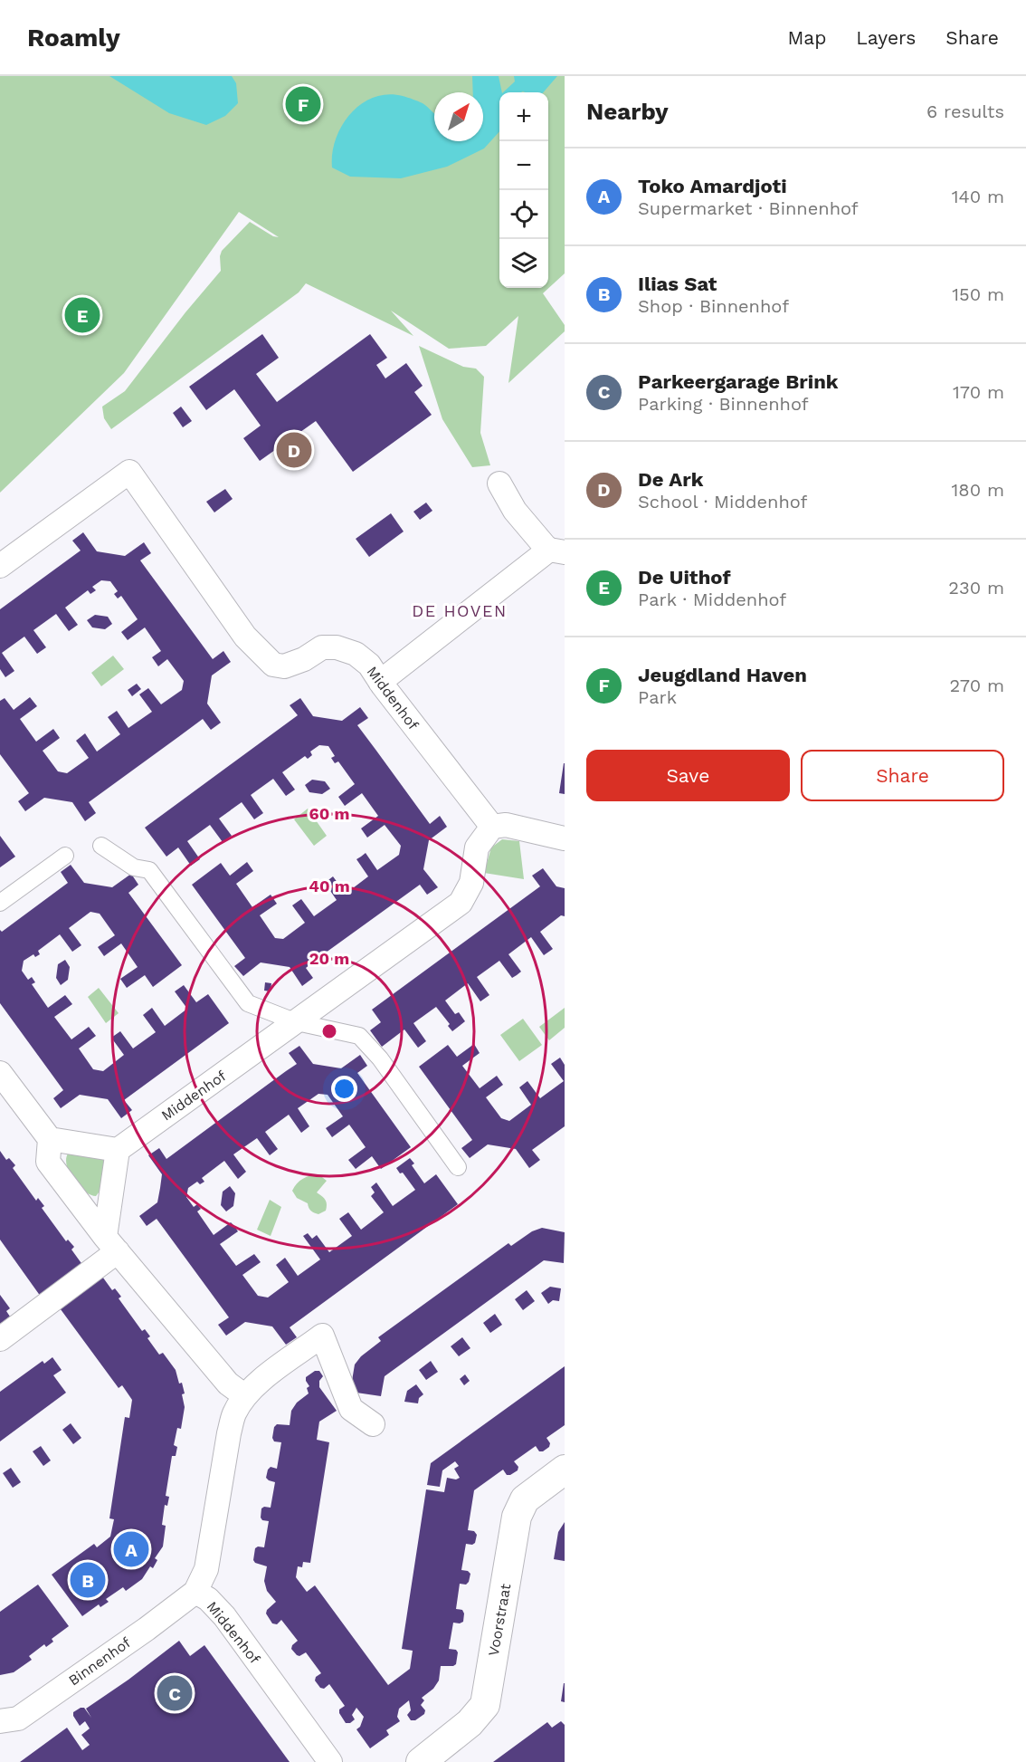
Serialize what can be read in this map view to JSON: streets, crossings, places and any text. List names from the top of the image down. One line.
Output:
{"streets":{"street":["Middenhof","Voorstraat","Binnenhof"]},"crossings":[["Middenhof","Binnenhof"]],"districts":["DE HOVEN"],"north":"top right","page":{"header":"Roamly","nav":["Map","Layers","Share"],"heading":["Nearby","6 results"],"pins":["F","E","D","A","B","C"],"map_buttons":["+","−"],"list":[{"mark":"A","name":"Toko Amardjoti","note":"Supermarket · Binnenhof","value":"140 m"},{"mark":"B","name":"Ilias Sat","note":"Shop · Binnenhof","value":"150 m"},{"mark":"C","name":"Parkeergarage Brink","note":"Parking · Binnenhof","value":"170 m"},{"mark":"D","name":"De Ark","note":"School · Middenhof","value":"180 m"},{"mark":"E","name":"De Uithof","note":"Park · Middenhof","value":"230 m"},{"mark":"F","name":"Jeugdland Haven","note":"Park","value":"270 m"}],"buttons":["Save","Share"]},"rings":["60 m","40 m","20 m"]}
